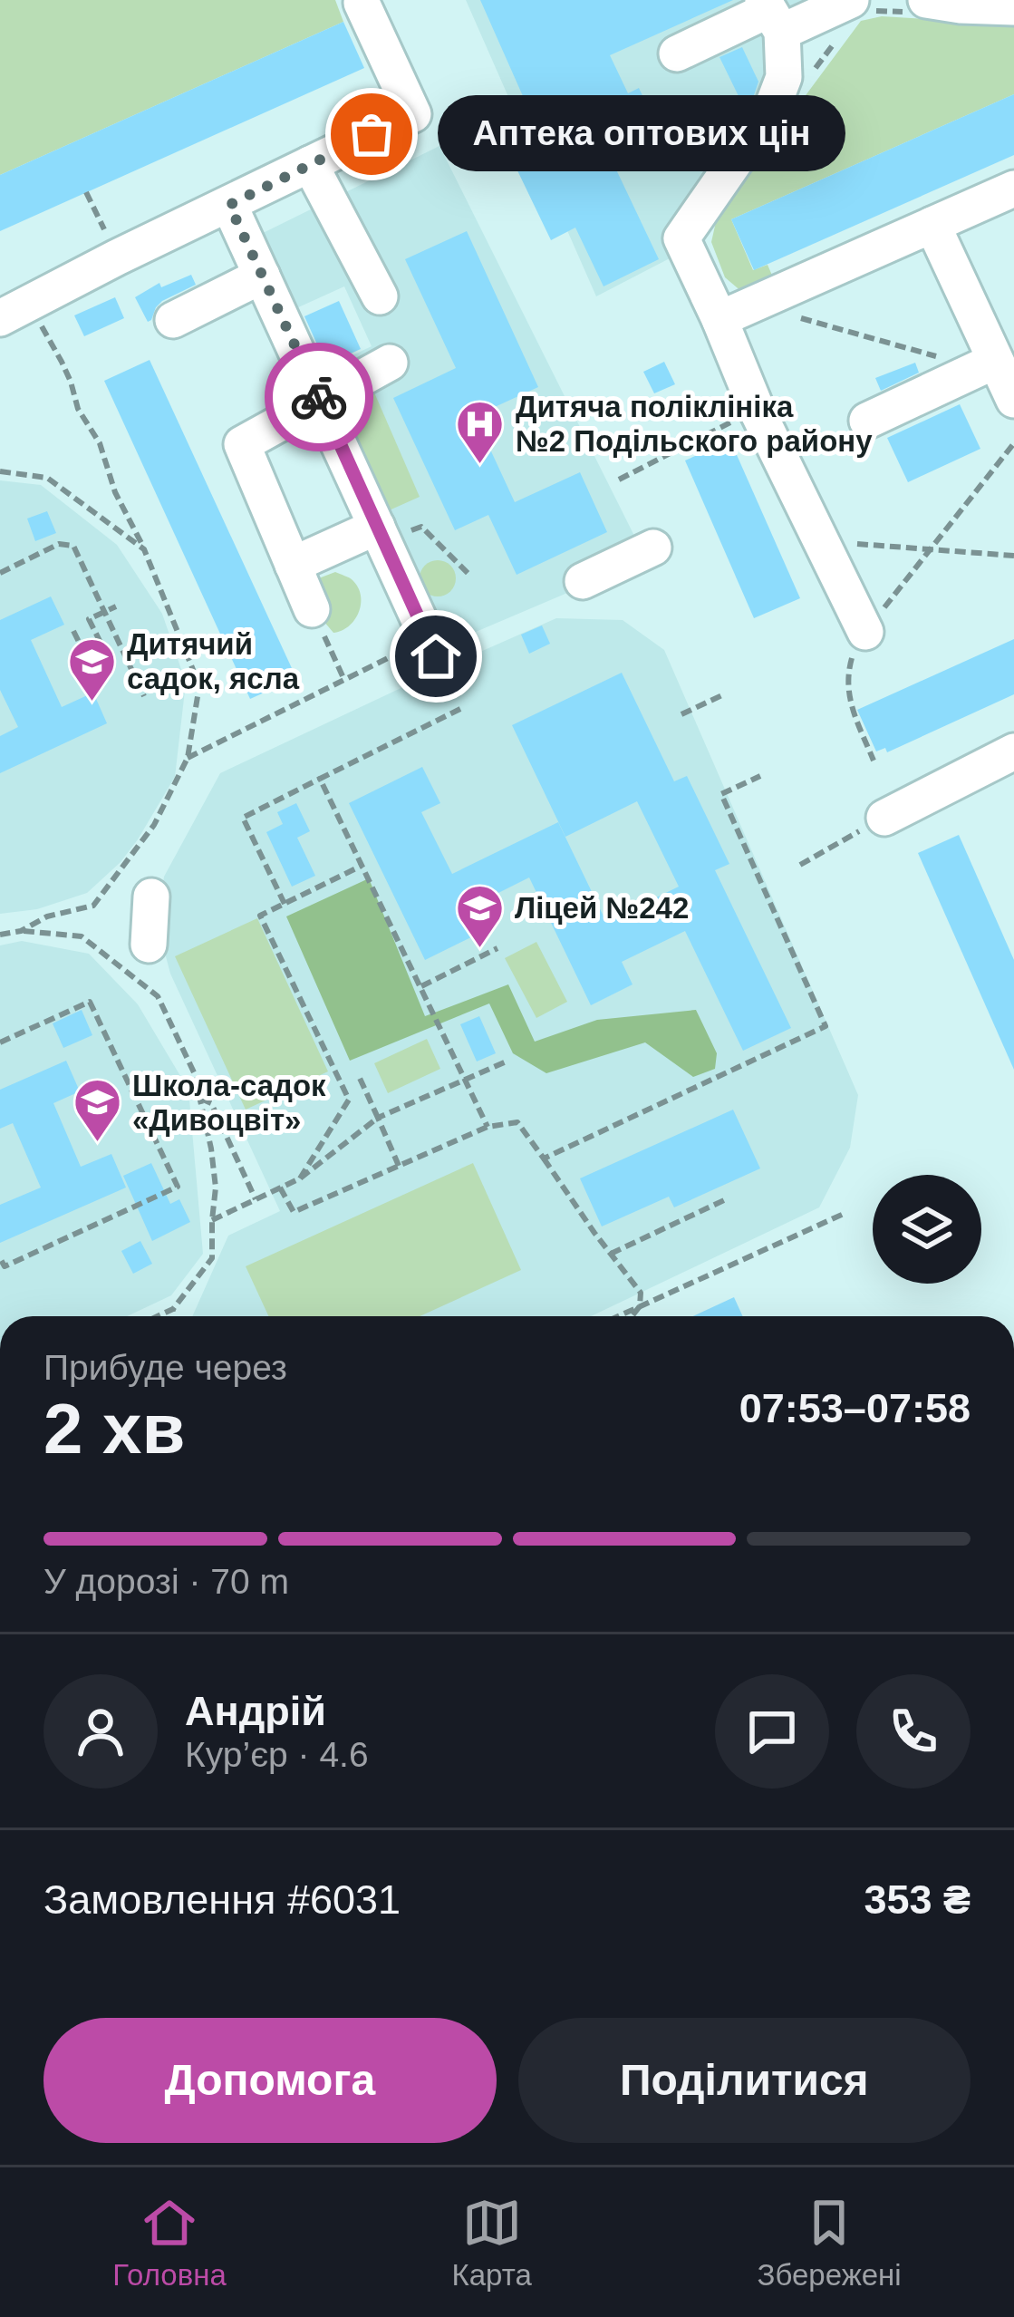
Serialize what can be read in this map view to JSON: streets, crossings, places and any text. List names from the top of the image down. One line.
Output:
{"places":{"other":["Аптека оптових цін"],"hospital":["Дитяча поліклініка №2 Подільского району"],"school or university":["Дитячий садок, ясла","Ліцей №242","Школа-садок «Дивоцвіт»"]},"page":{"bubble":"Аптека оптових цін","heading":["2 хв","Прибуде через","07:53–07:58"],"panel":["Андрій","Кур’єр · 4.6","Замовлення #6031","353 ₴"],"bar":"У дорозі · 70 m","buttons":["Допомога","Поділитися"],"tabs":["Головна","Карта","Збережені"]}}
